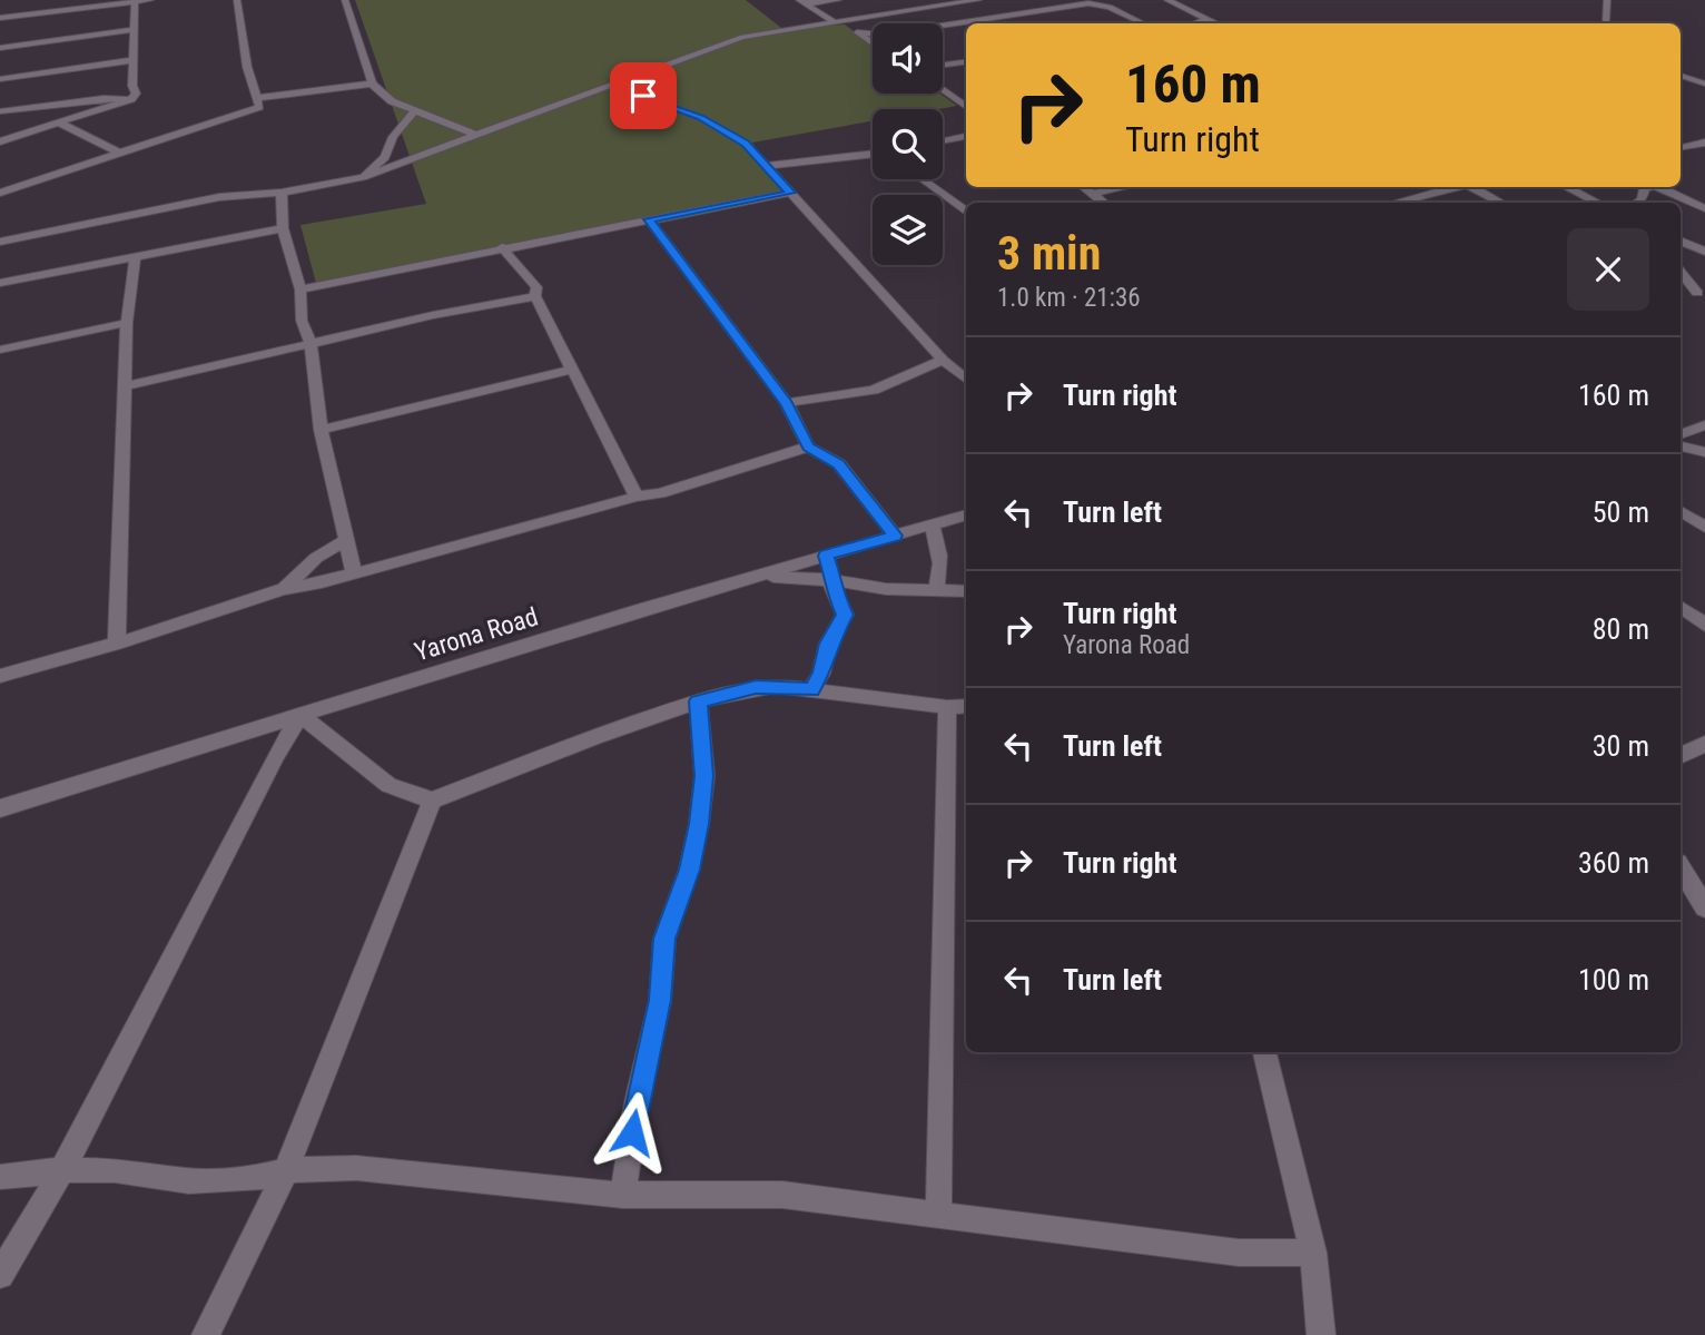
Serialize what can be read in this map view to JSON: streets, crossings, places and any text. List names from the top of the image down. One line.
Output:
{"streets":{"street":["Yarona Road"]},"page":{"turn":["160 m","Turn right"],"heading":["3 min","1.0 km · 21:36"],"list":[{"name":"Turn right","value":"160 m"},{"name":"Turn left","value":"50 m"},{"name":"Turn right","note":"Yarona Road","value":"80 m"},{"name":"Turn left","value":"30 m"},{"name":"Turn right","value":"360 m"},{"name":"Turn left","value":"100 m"}]}}
